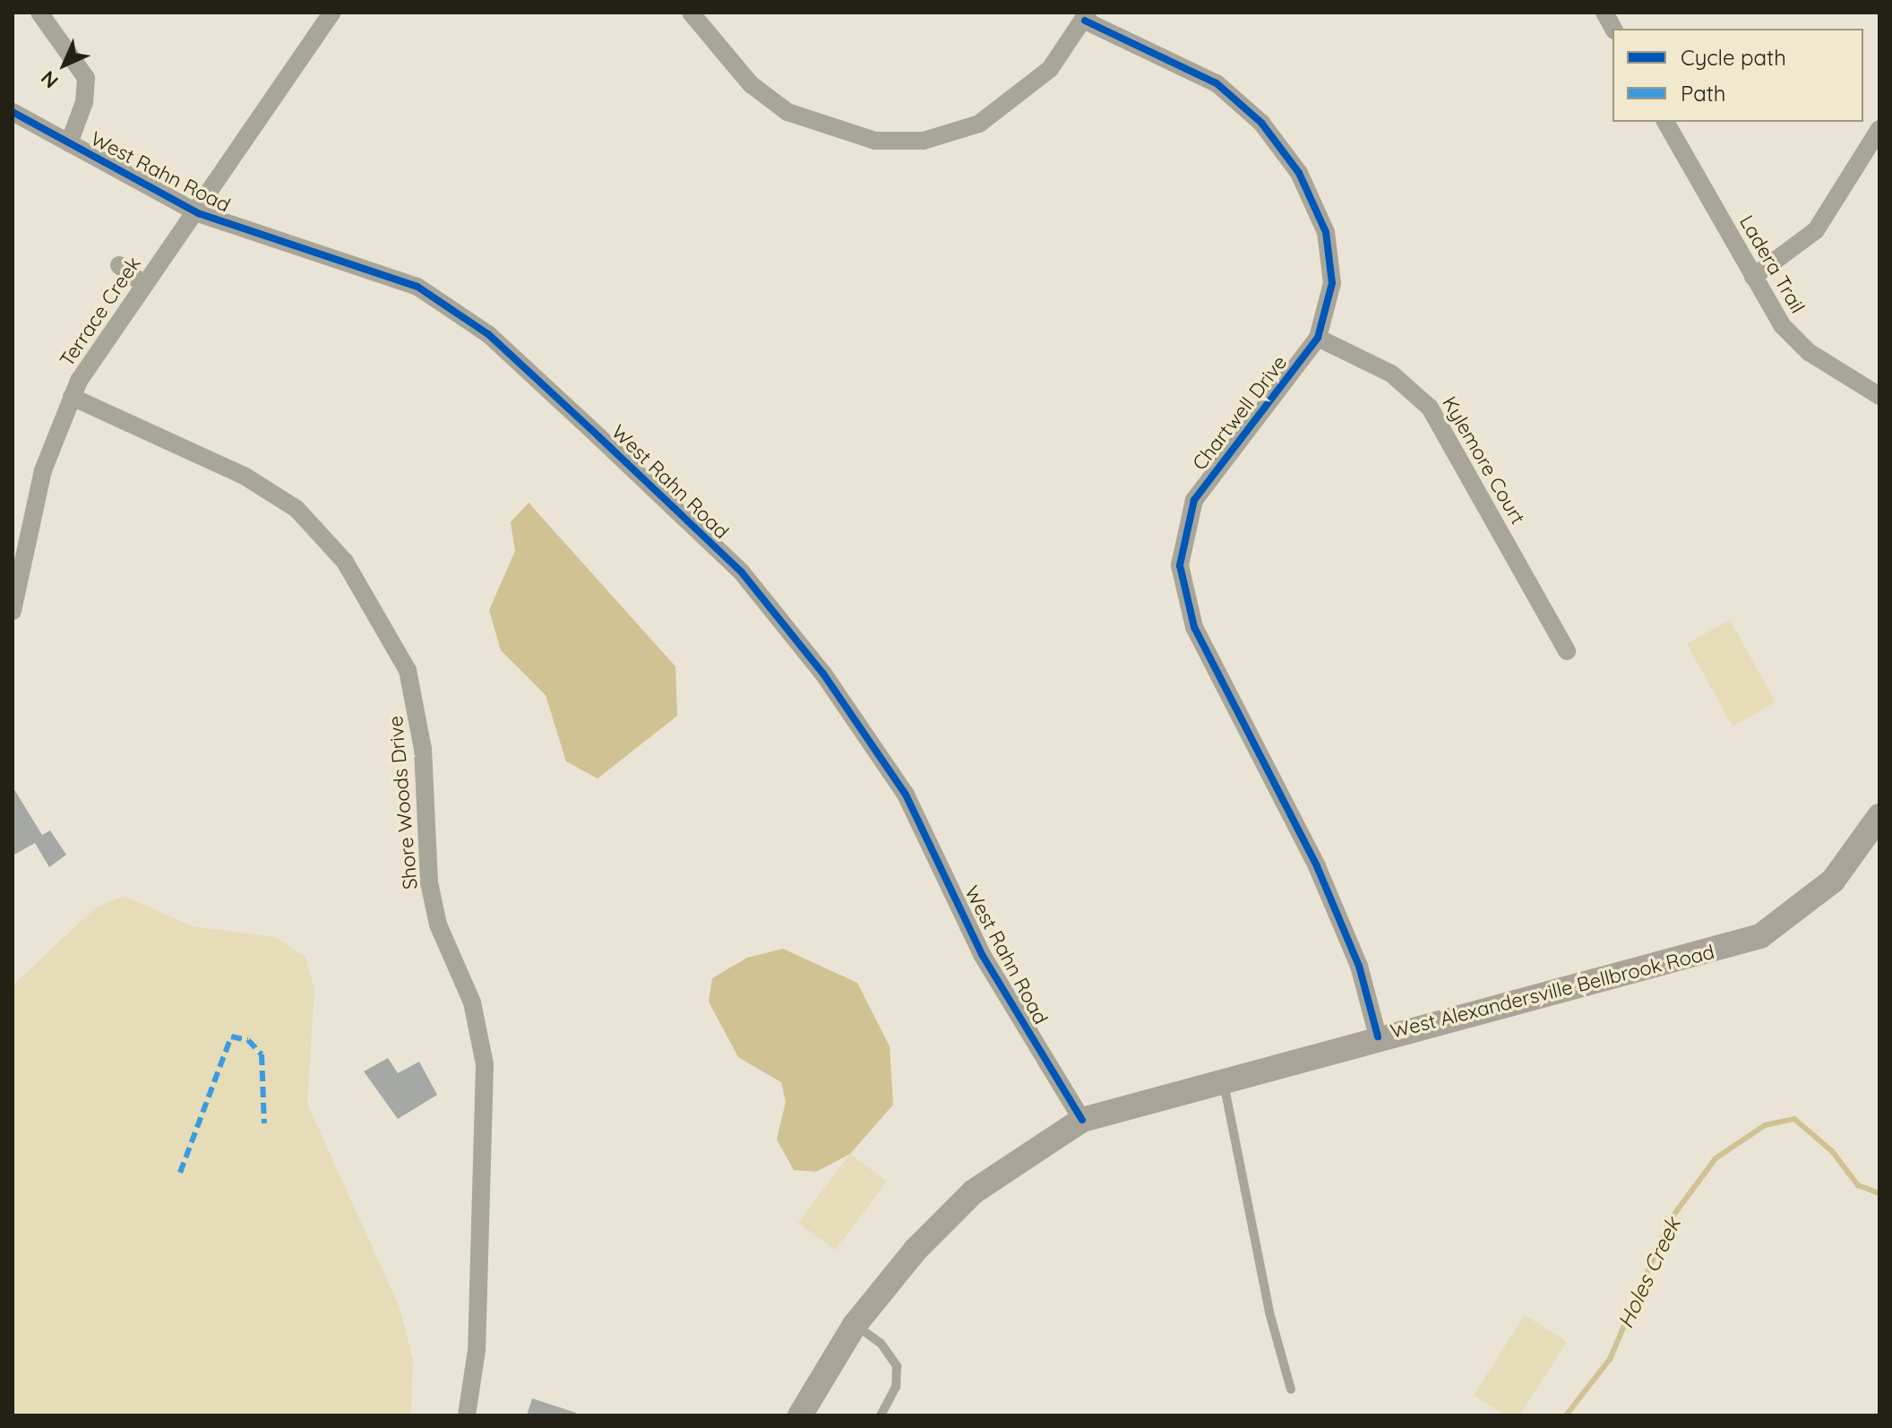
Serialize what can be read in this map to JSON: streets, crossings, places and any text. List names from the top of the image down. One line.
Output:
{"streets":{"main road":["West Alexandersville Bellbrook Road"],"street":["West Rahn Road","Ladera Trail","Terrace Creek","Chartwell Drive","Kylemore Court","Shore Woods Drive"]},"crossings":[["West Rahn Road","Terrace Creek"],["West Rahn Road","West Alexandersville Bellbrook Road"],["Terrace Creek","Shore Woods Drive"],["Chartwell Drive","Kylemore Court"],["Chartwell Drive","West Alexandersville Bellbrook Road"]],"water":["Holes Creek"],"legend":["Cycle path","Path"],"north":"bottom left"}
